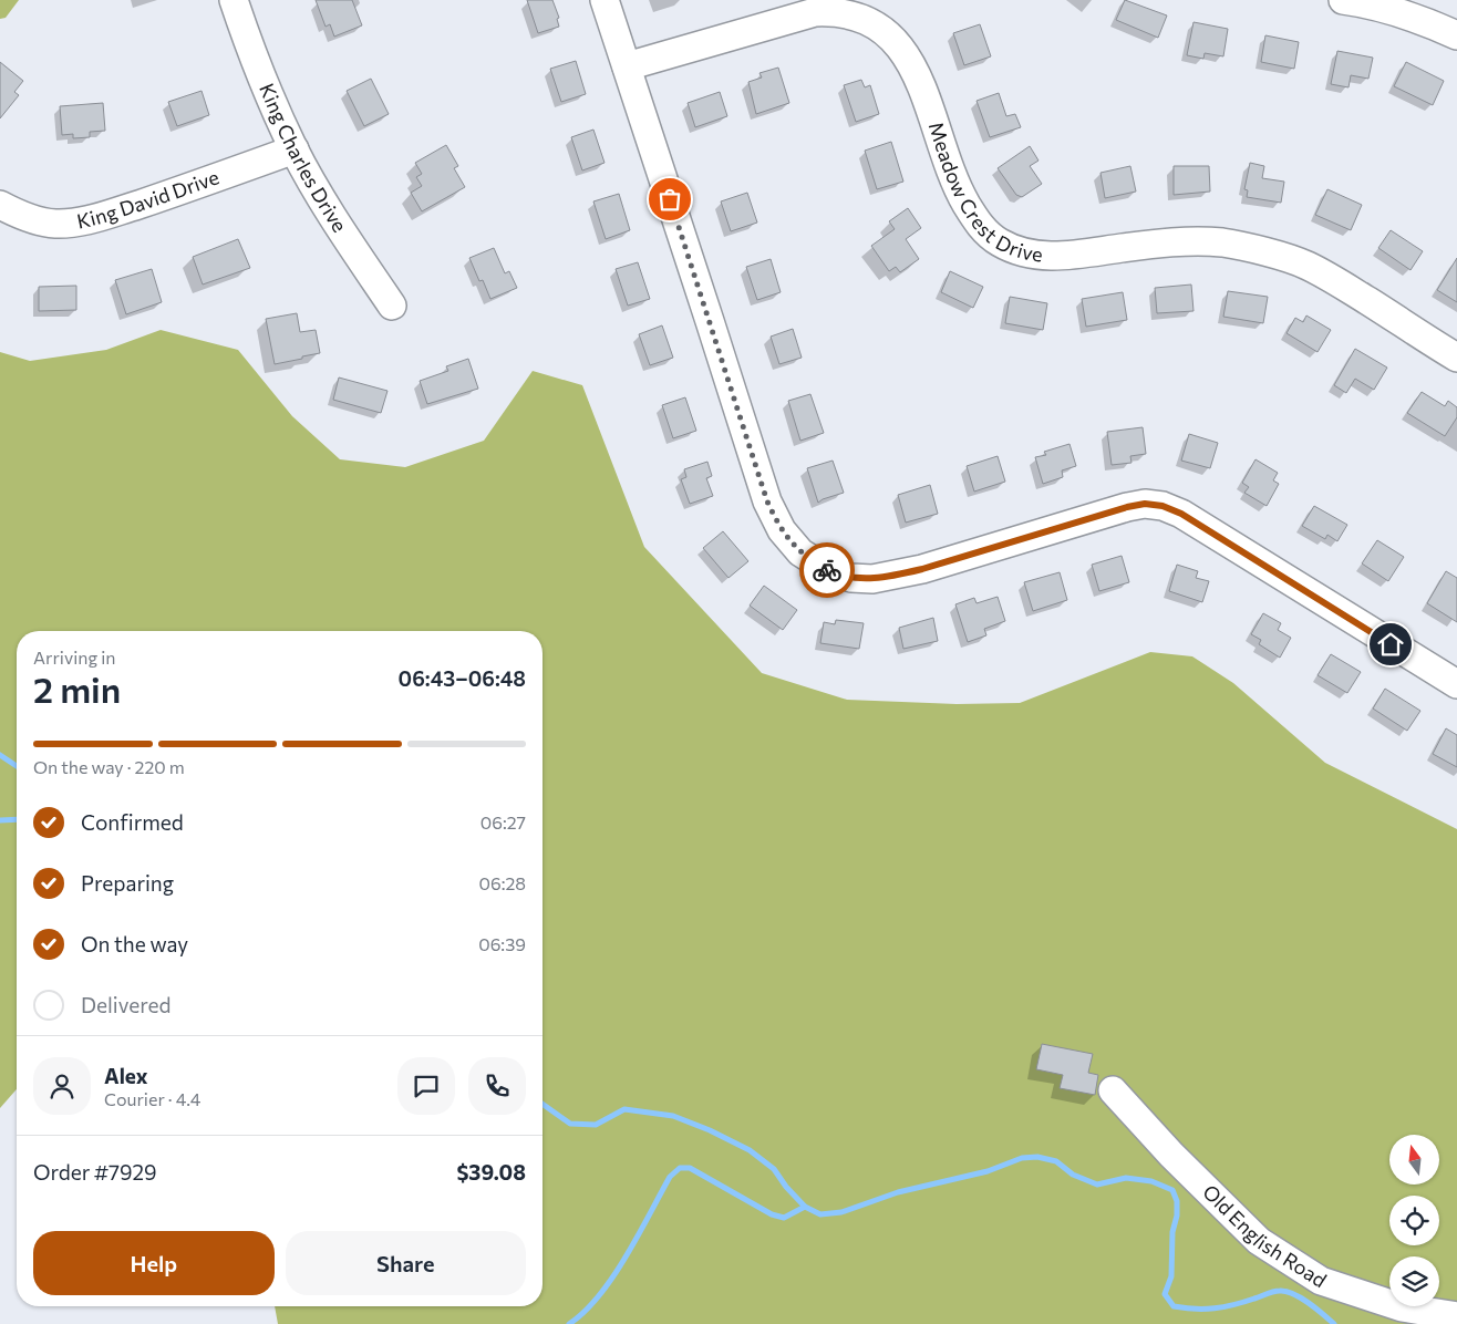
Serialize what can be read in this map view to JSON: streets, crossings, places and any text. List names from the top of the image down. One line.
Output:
{"streets":{"street":["King Charles Drive","Meadow Crest Drive","King David Drive","Old English Road"]},"crossings":[["King Charles Drive","King David Drive"]],"north":"top","page":{"heading":["2 min","Arriving in","06:43–06:48"],"panel":["Alex","Courier · 4.4","Order #7929","$39.08"],"bar":"On the way · 220 m","list":[["Confirmed","06:27"],["Preparing","06:28"],["On the way","06:39"],"Delivered"],"buttons":["Help","Share"]}}
